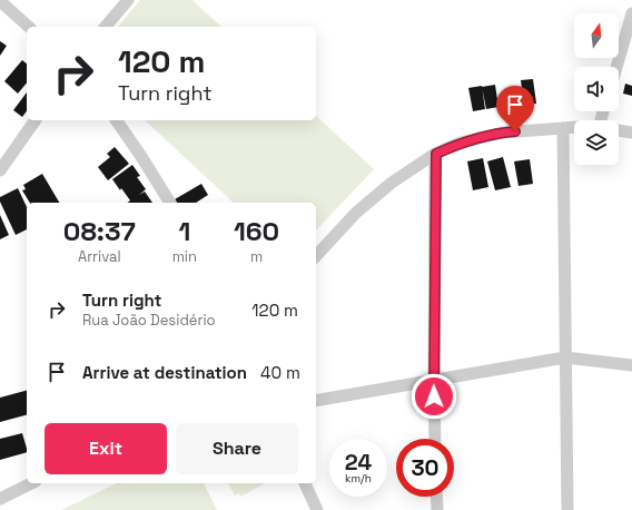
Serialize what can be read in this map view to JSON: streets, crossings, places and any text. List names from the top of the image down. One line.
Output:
{"north":"top","page":{"turn":["120 m","Turn right"],"eta":["08:37","Arrival","1","min","160","m"],"list":[{"name":"Turn right","note":"Rua João Desidério","value":"120 m"},{"name":"Arrive at destination","value":"40 m"}],"buttons":["Exit","Share"],"speed":"24 km/h","limit":"30"}}
